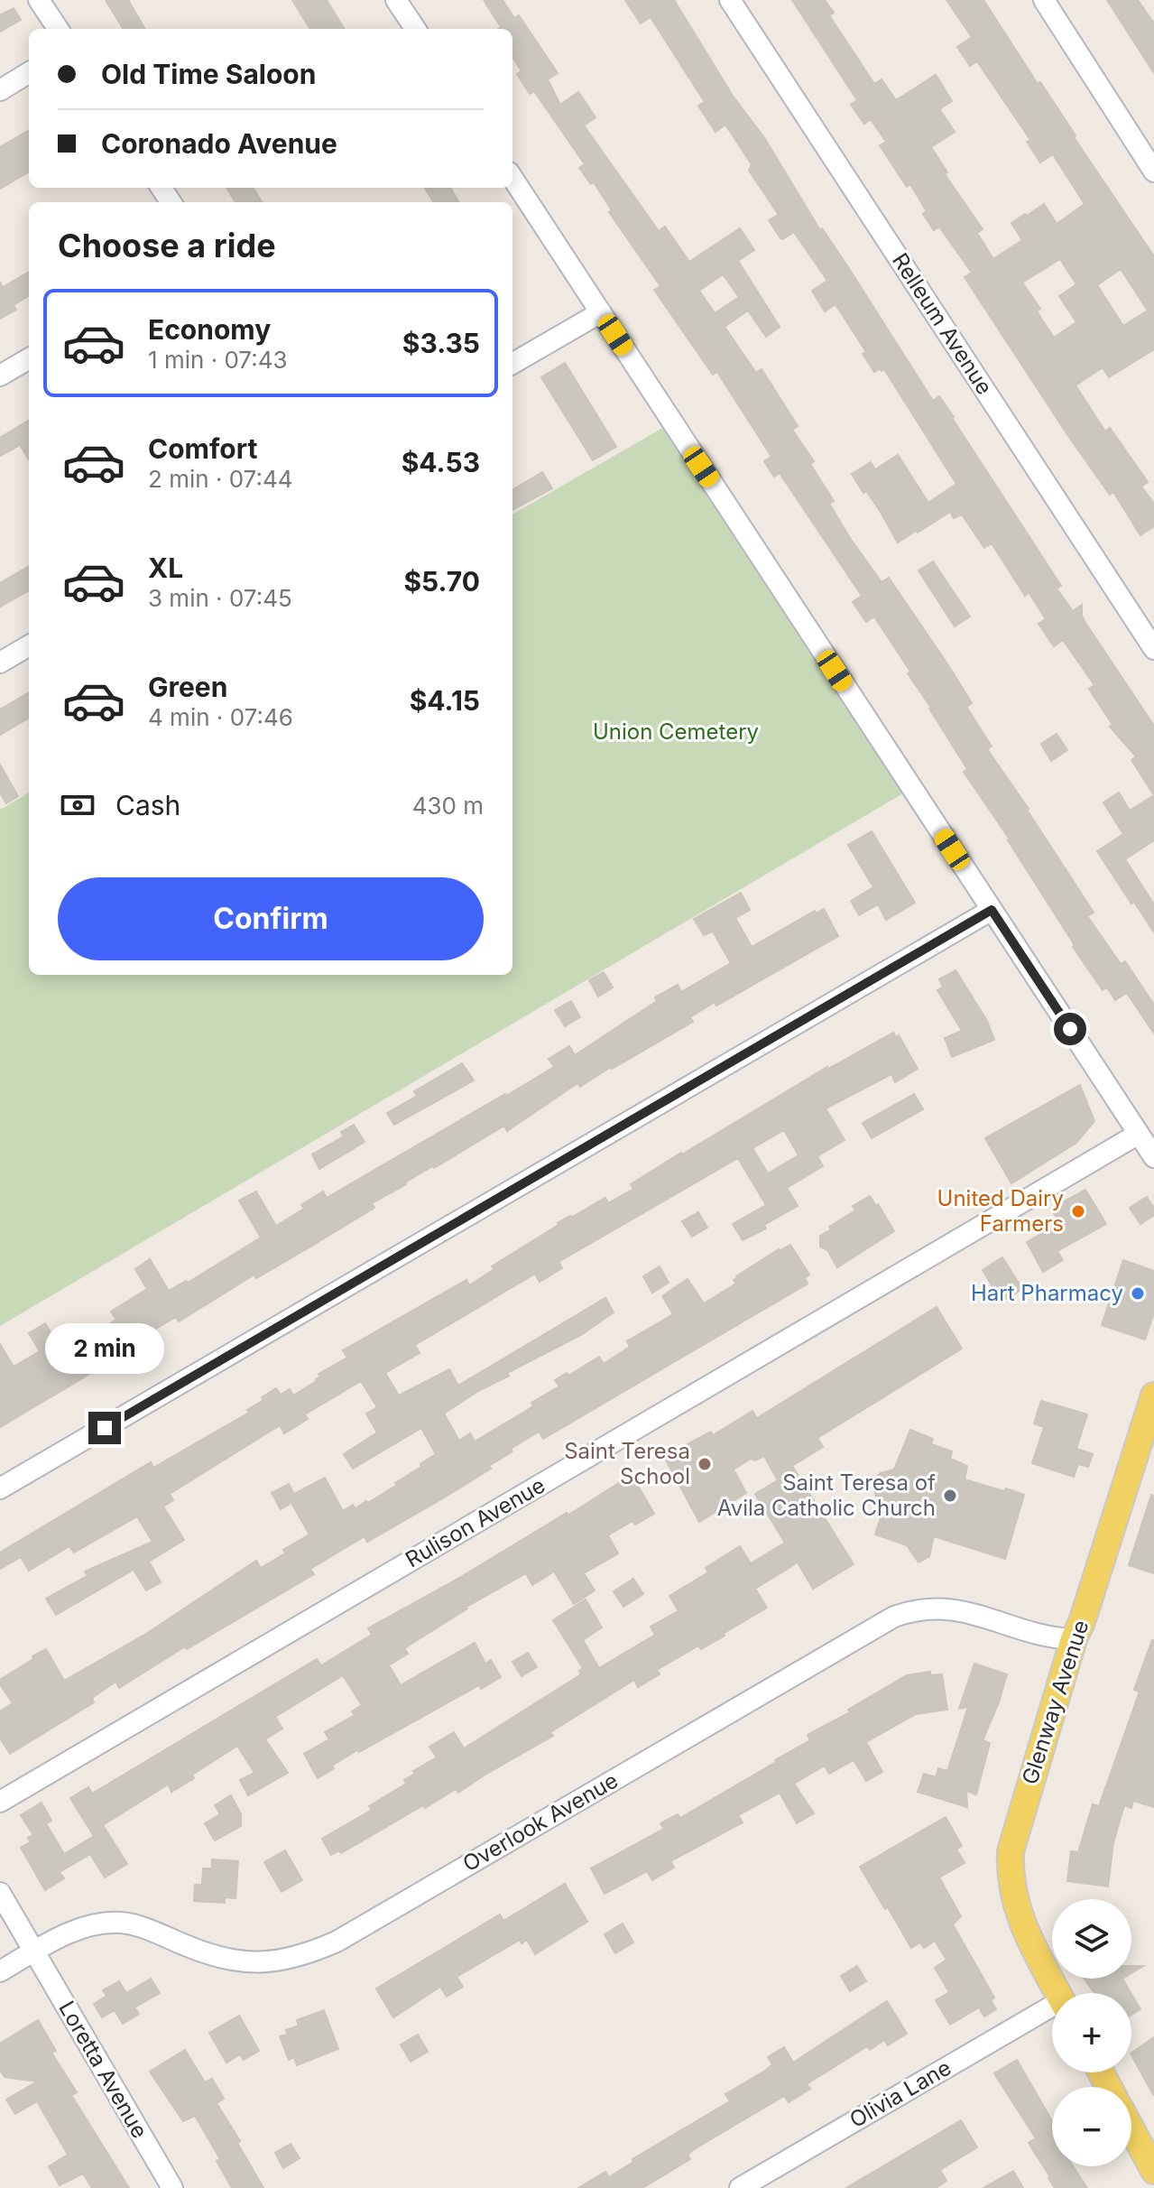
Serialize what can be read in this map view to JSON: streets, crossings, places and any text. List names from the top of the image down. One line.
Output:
{"streets":{"main road":["Glenway Avenue"],"street":["Relleum Avenue","Rulison Avenue","Overlook Avenue","Loretta Avenue","Olivia Lane"]},"crossings":[["Glenway Avenue","Overlook Avenue"],["Overlook Avenue","Loretta Avenue"]],"parks":["Union Cemetery"],"places":["United Dairy Farmers","Hart Pharmacy","Saint Teresa School","Saint Teresa of Avila Catholic Church"],"page":{"banner":["Old Time Saloon","Coronado Avenue"],"heading":"Choose a ride","list":[{"name":"Economy","note":"1 min · 07:43","value":"$3.35"},{"name":"Comfort","note":"2 min · 07:44","value":"$4.53"},{"name":"XL","note":"3 min · 07:45","value":"$5.70"},{"name":"Green","note":"4 min · 07:46","value":"$4.15"}],"pay":["Cash","430 m"],"buttons":"Confirm","bubble":"2 min","map_buttons":["+","−"]}}
